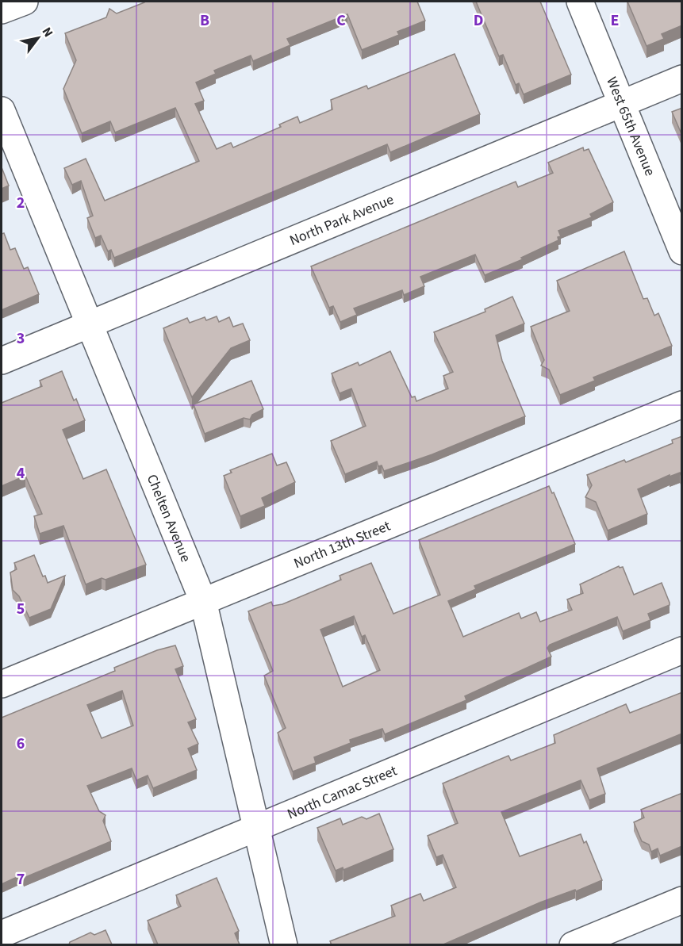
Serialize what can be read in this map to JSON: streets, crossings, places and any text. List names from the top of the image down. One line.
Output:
{"streets":{"street":["West 65th Avenue","North Park Avenue","Chelten Avenue","North 13th Street","North Camac Street"]},"crossings":[["West 65th Avenue","North Park Avenue"],["North Park Avenue","Chelten Avenue"],["Chelten Avenue","North 13th Street"],["Chelten Avenue","North Camac Street"]],"north":"top right","grid":{"columns":["B","C","D","E"],"rows":["2","3","4","5","6","7"]}}
